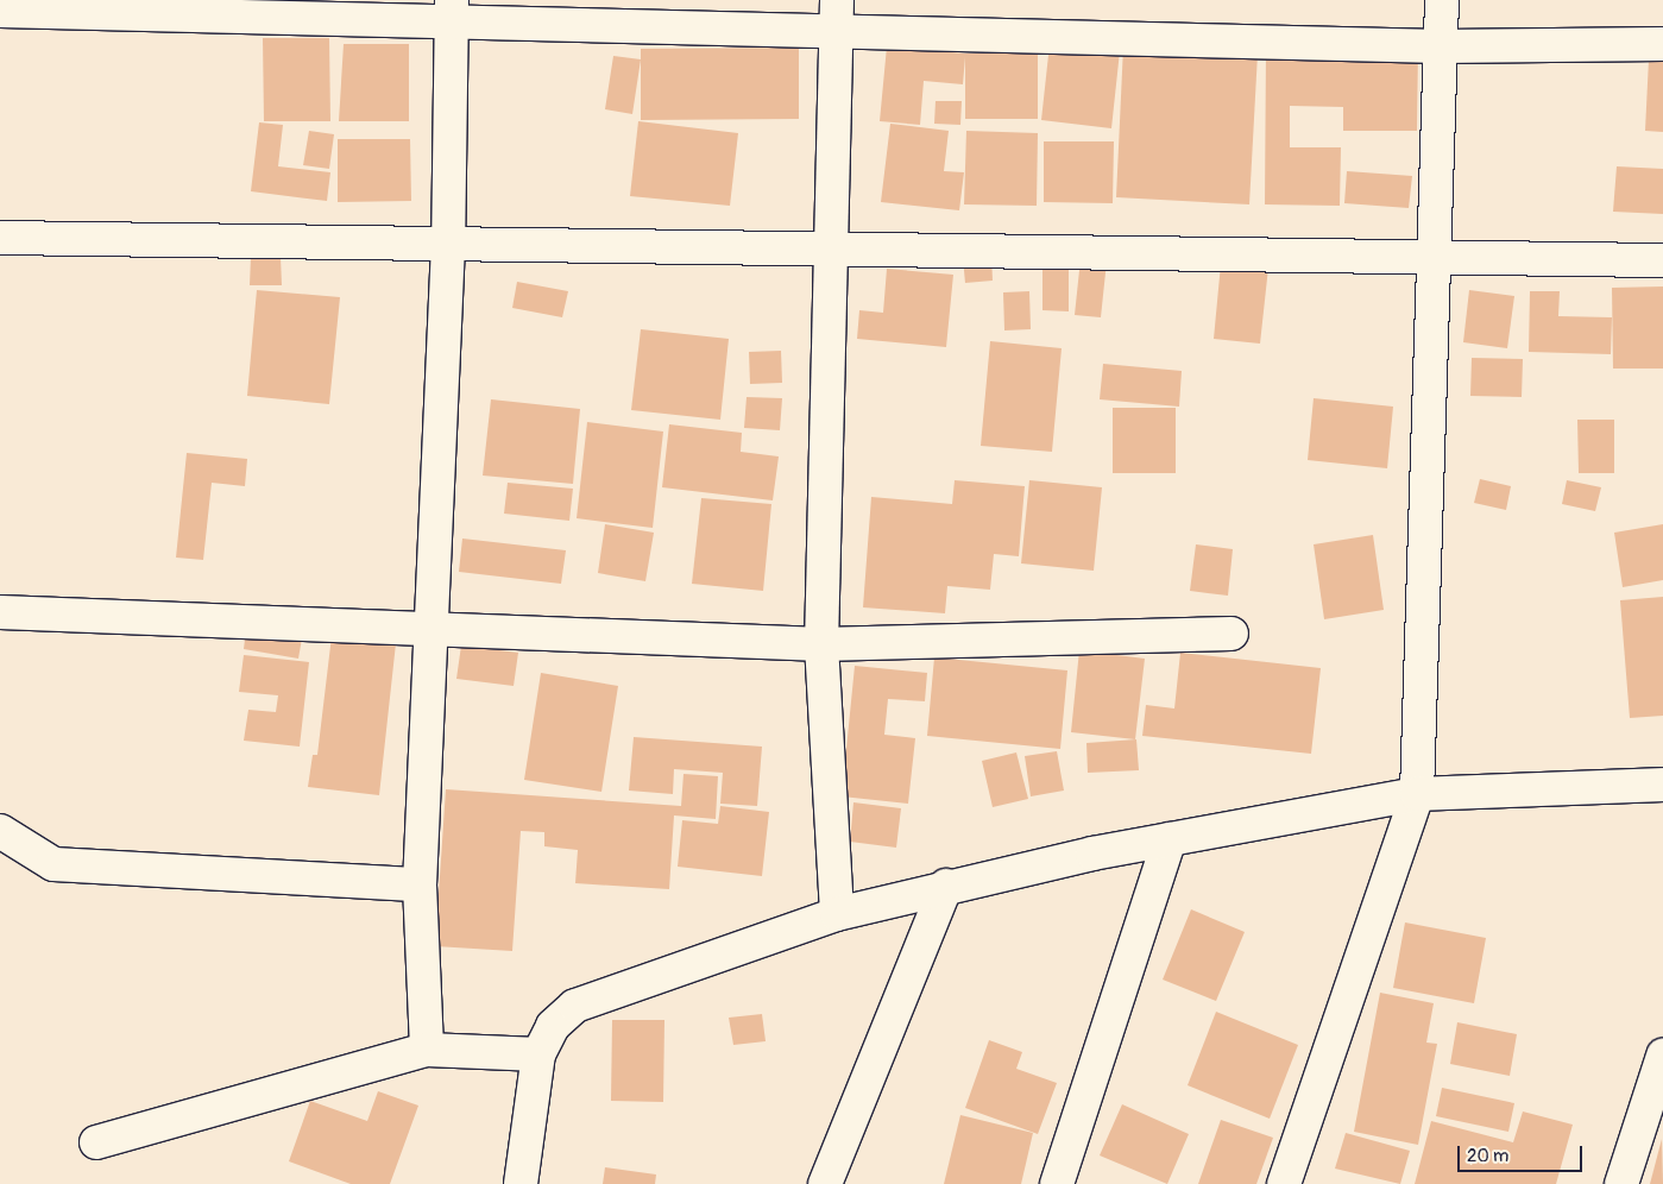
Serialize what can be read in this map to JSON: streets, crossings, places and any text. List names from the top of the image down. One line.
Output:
{"scale_bar":"20 m"}
